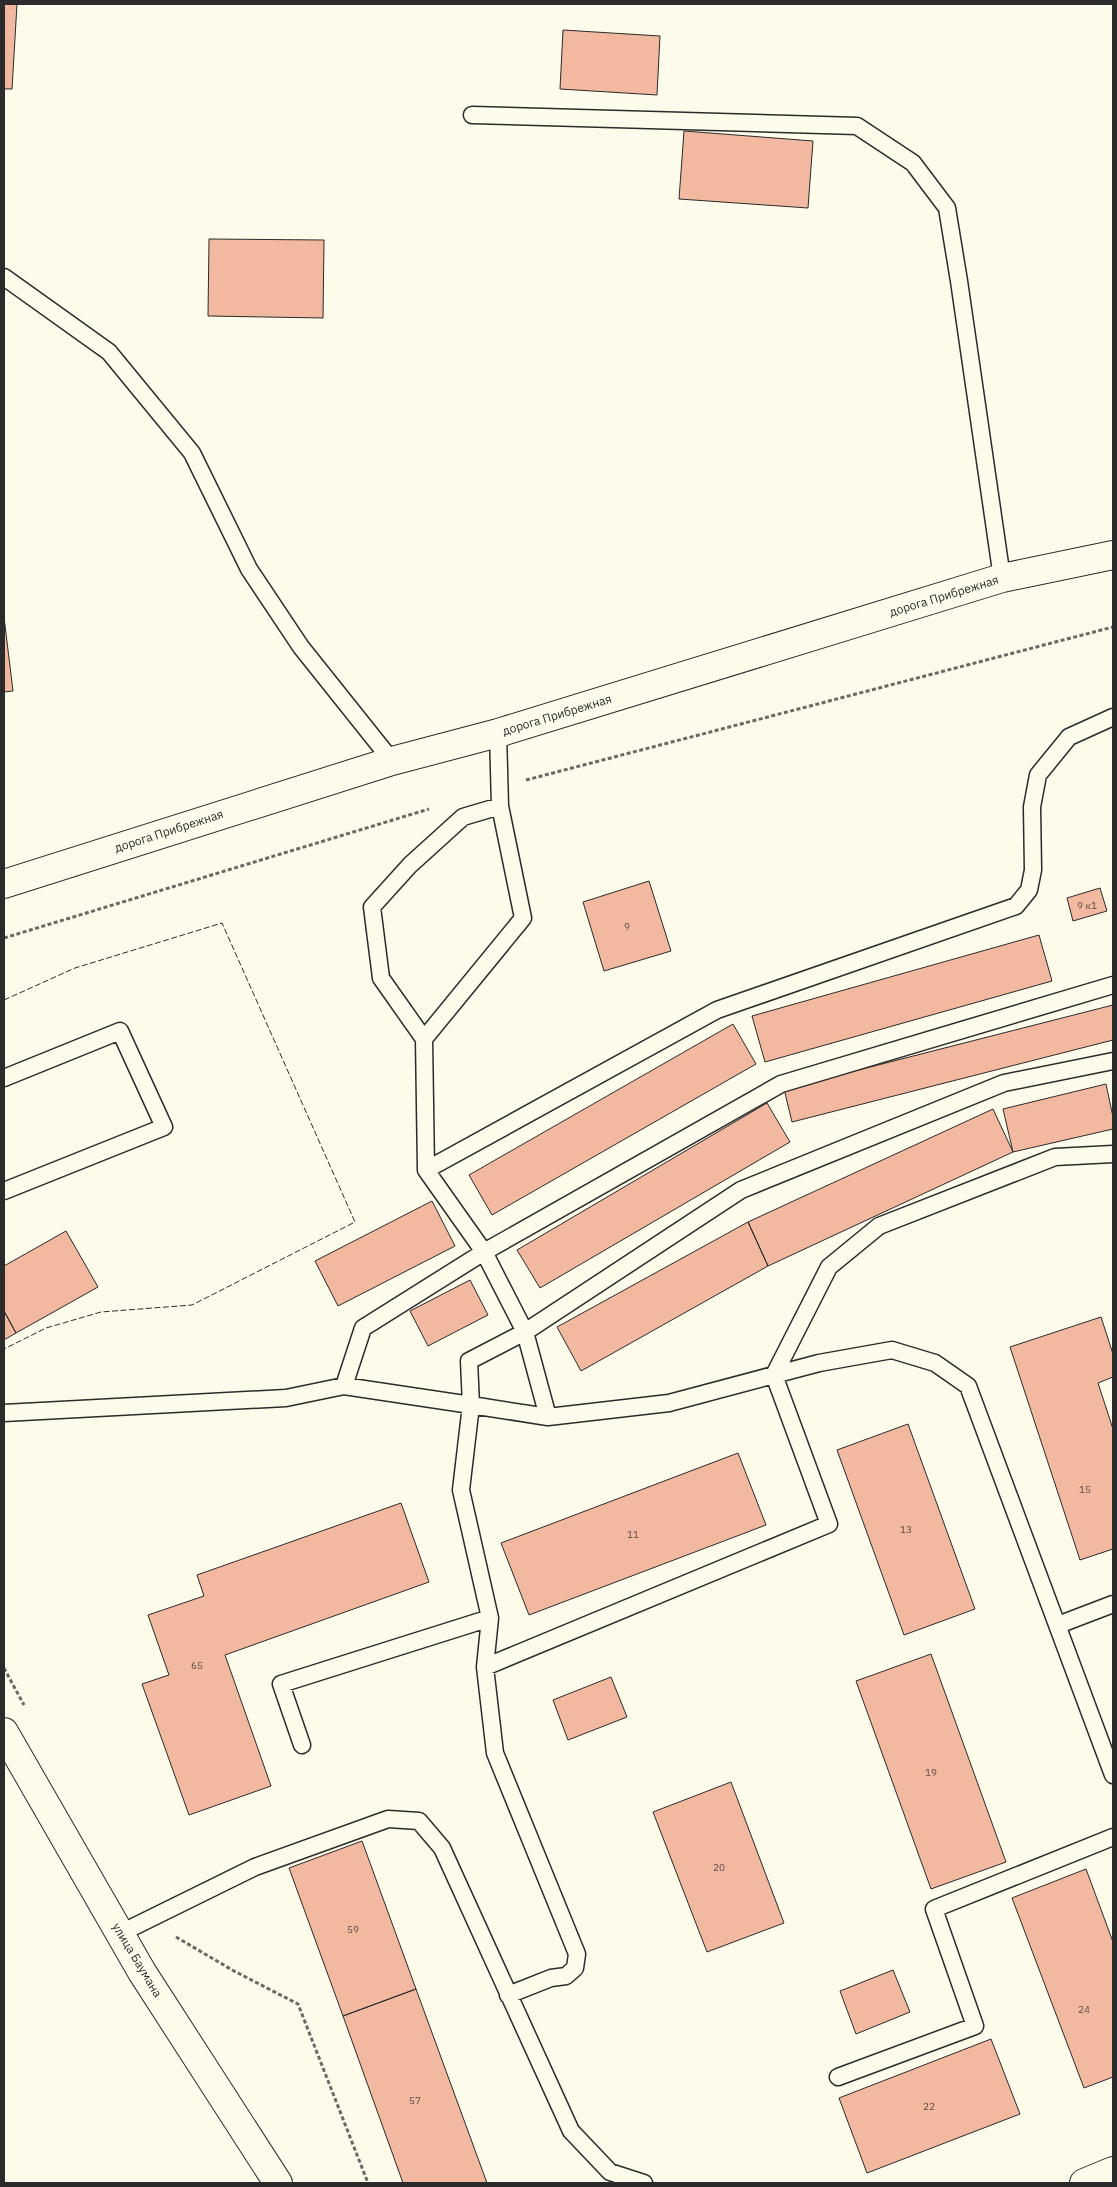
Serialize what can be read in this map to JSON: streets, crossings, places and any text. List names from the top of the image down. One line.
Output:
{"streets":{"main road":["дорога Прибрежная","улица Баумана"]},"house_numbers":["9 к1","9","15","13","11","65","19","20","59","24","57","22"]}
